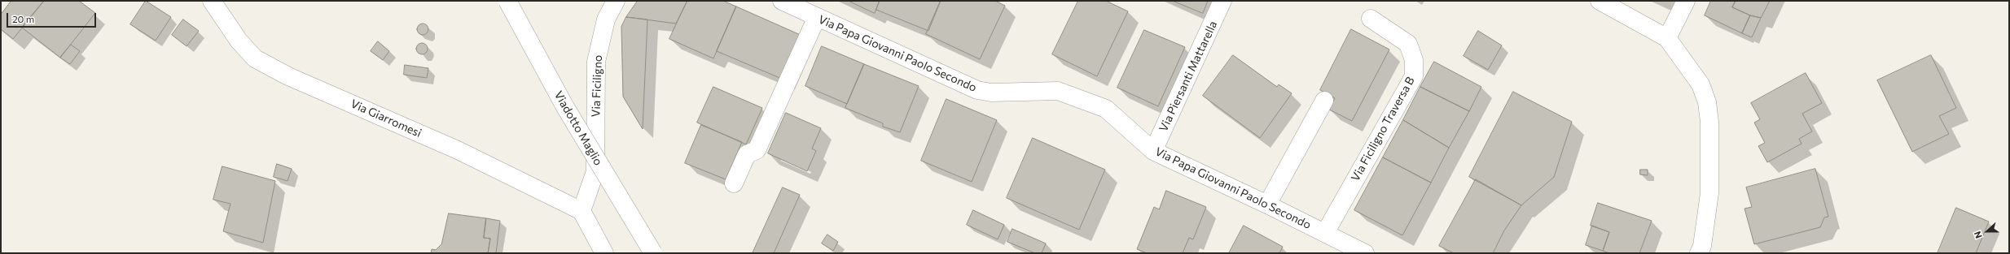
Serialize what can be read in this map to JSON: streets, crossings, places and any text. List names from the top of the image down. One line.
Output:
{"streets":{"street":["Via Papa Giovanni Paolo Secondo","Via Piersanti Mattarella","Via Ficiligno","Via Giarromesi","Viadotto Maglio","Via Ficiligno Traversa B"]},"crossings":[["Via Papa Giovanni Paolo Secondo","Via Piersanti Mattarella"],["Via Papa Giovanni Paolo Secondo","Via Ficiligno Traversa B"],["Via Ficiligno","Via Giarromesi"]],"scale_bar":"20 m","north":"left"}
